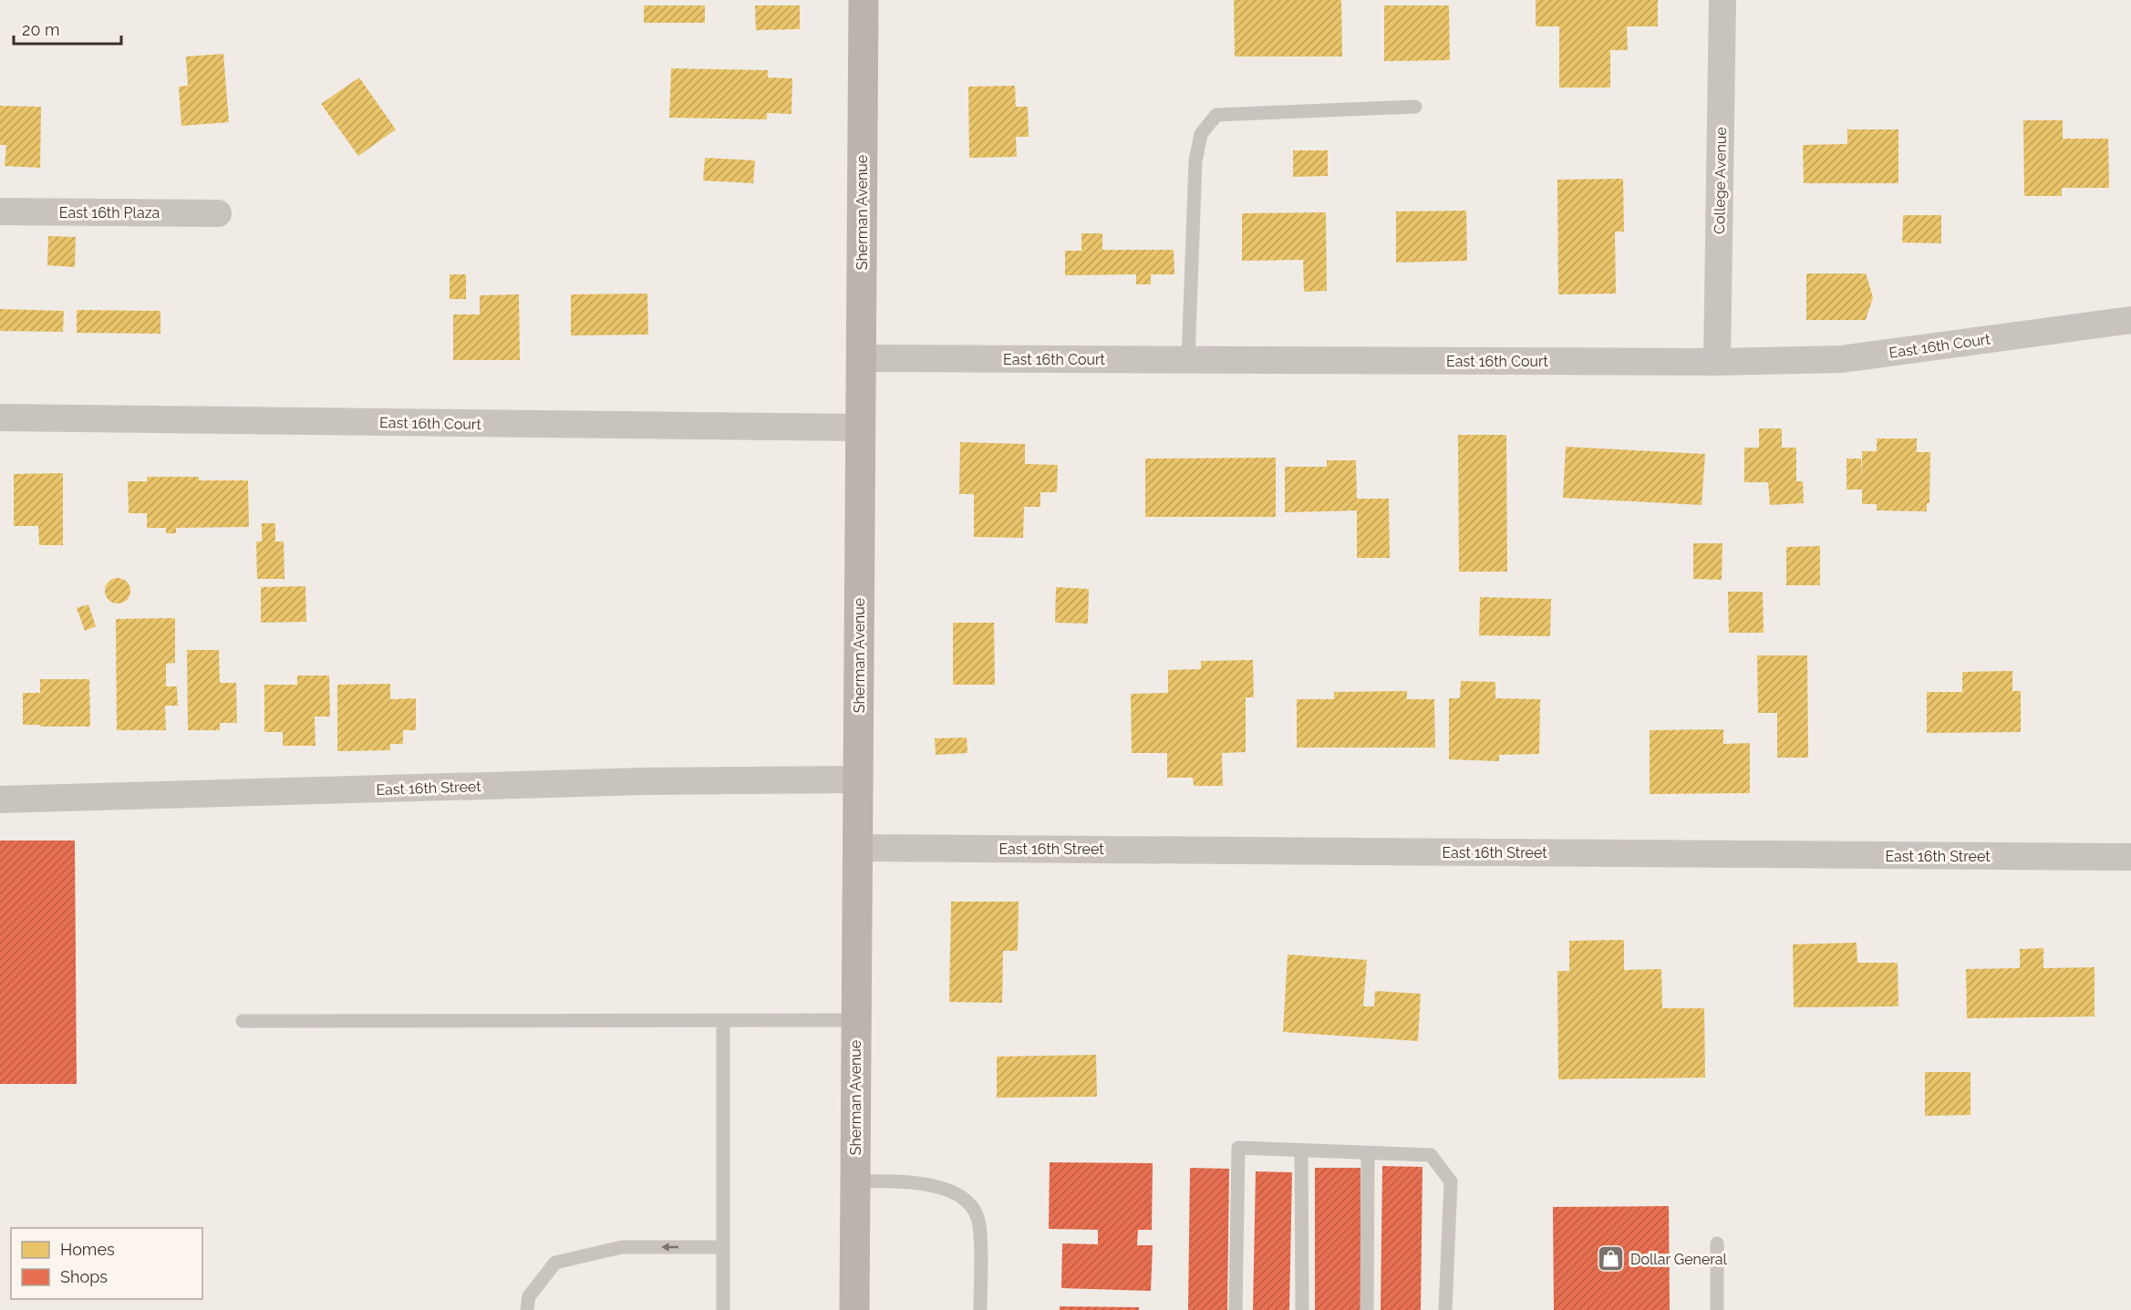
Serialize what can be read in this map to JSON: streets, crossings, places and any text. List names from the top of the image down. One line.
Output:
{"streets":{"street":["College Avenue","East 16th Plaza","Sherman Avenue","East 16th Court","East 16th Street"]},"crossings":[["College Avenue","East 16th Court"],["Sherman Avenue","East 16th Court"],["Sherman Avenue","East 16th Street"]],"places":{"shop":["Dollar General"]},"legend":["Homes","Shops"],"scale_bar":"20 m"}
